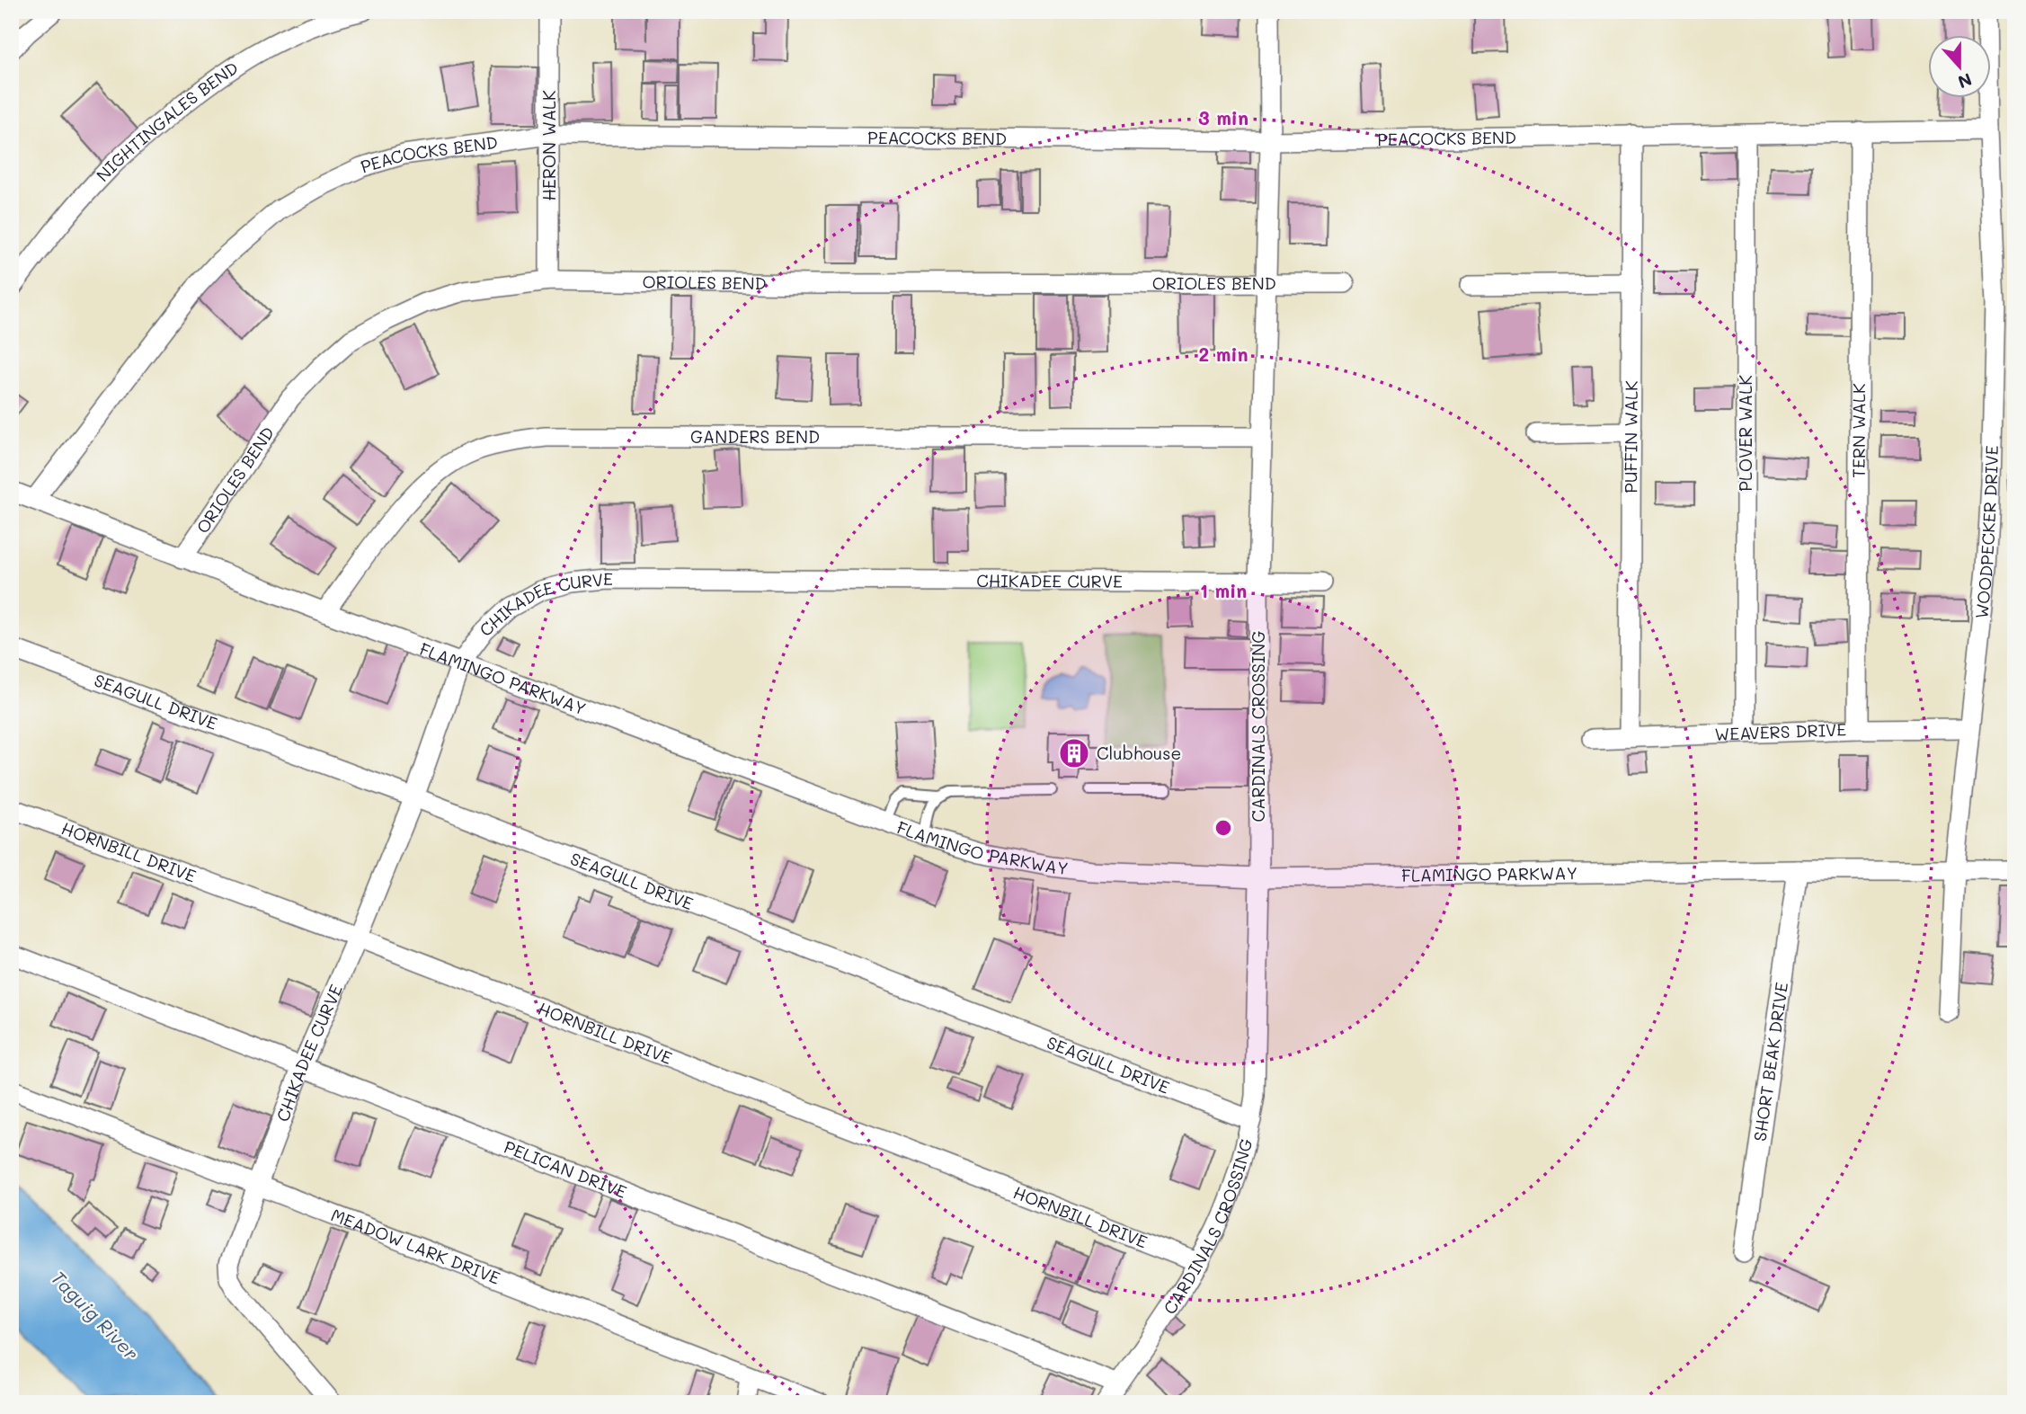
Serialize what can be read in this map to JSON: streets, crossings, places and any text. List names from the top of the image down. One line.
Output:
{"streets":{"street":["NIGHTINGALES BEND","PEACOCKS BEND","HERON WALK","ORIOLES BEND","TERN WALK","PLOVER WALK","PUFFIN WALK","GANDERS BEND","WOODPECKER DRIVE","CHIKADEE CURVE","FLAMINGO PARKWAY","SEAGULL DRIVE","CARDINALS CROSSING","WEAVERS DRIVE","HORNBILL DRIVE","SHORT BEAK DRIVE","PELICAN DRIVE","MEADOW LARK DRIVE"]},"crossings":[["PEACOCKS BEND","HERON WALK"],["PEACOCKS BEND","TERN WALK"],["PEACOCKS BEND","PLOVER WALK"],["PEACOCKS BEND","PUFFIN WALK"],["PEACOCKS BEND","WOODPECKER DRIVE"],["PEACOCKS BEND","FLAMINGO PARKWAY"],["PEACOCKS BEND","CARDINALS CROSSING"],["HERON WALK","ORIOLES BEND"],["ORIOLES BEND","FLAMINGO PARKWAY"],["ORIOLES BEND","CARDINALS CROSSING"],["TERN WALK","WEAVERS DRIVE"],["PLOVER WALK","WEAVERS DRIVE"],["PUFFIN WALK","WEAVERS DRIVE"],["GANDERS BEND","FLAMINGO PARKWAY"],["GANDERS BEND","CARDINALS CROSSING"],["WOODPECKER DRIVE","FLAMINGO PARKWAY"],["WOODPECKER DRIVE","WEAVERS DRIVE"],["CHIKADEE CURVE","FLAMINGO PARKWAY"],["CHIKADEE CURVE","SEAGULL DRIVE"],["CHIKADEE CURVE","CARDINALS CROSSING"],["CHIKADEE CURVE","HORNBILL DRIVE"],["CHIKADEE CURVE","PELICAN DRIVE"],["CHIKADEE CURVE","MEADOW LARK DRIVE"],["FLAMINGO PARKWAY","CARDINALS CROSSING"],["FLAMINGO PARKWAY","SHORT BEAK DRIVE"],["SEAGULL DRIVE","CARDINALS CROSSING"],["CARDINALS CROSSING","HORNBILL DRIVE"],["CARDINALS CROSSING","PELICAN DRIVE"]],"water":["Taguig River"],"places":{"building":["Clubhouse"]},"north":"bottom","rings":["3 min","2 min","1 min"]}
